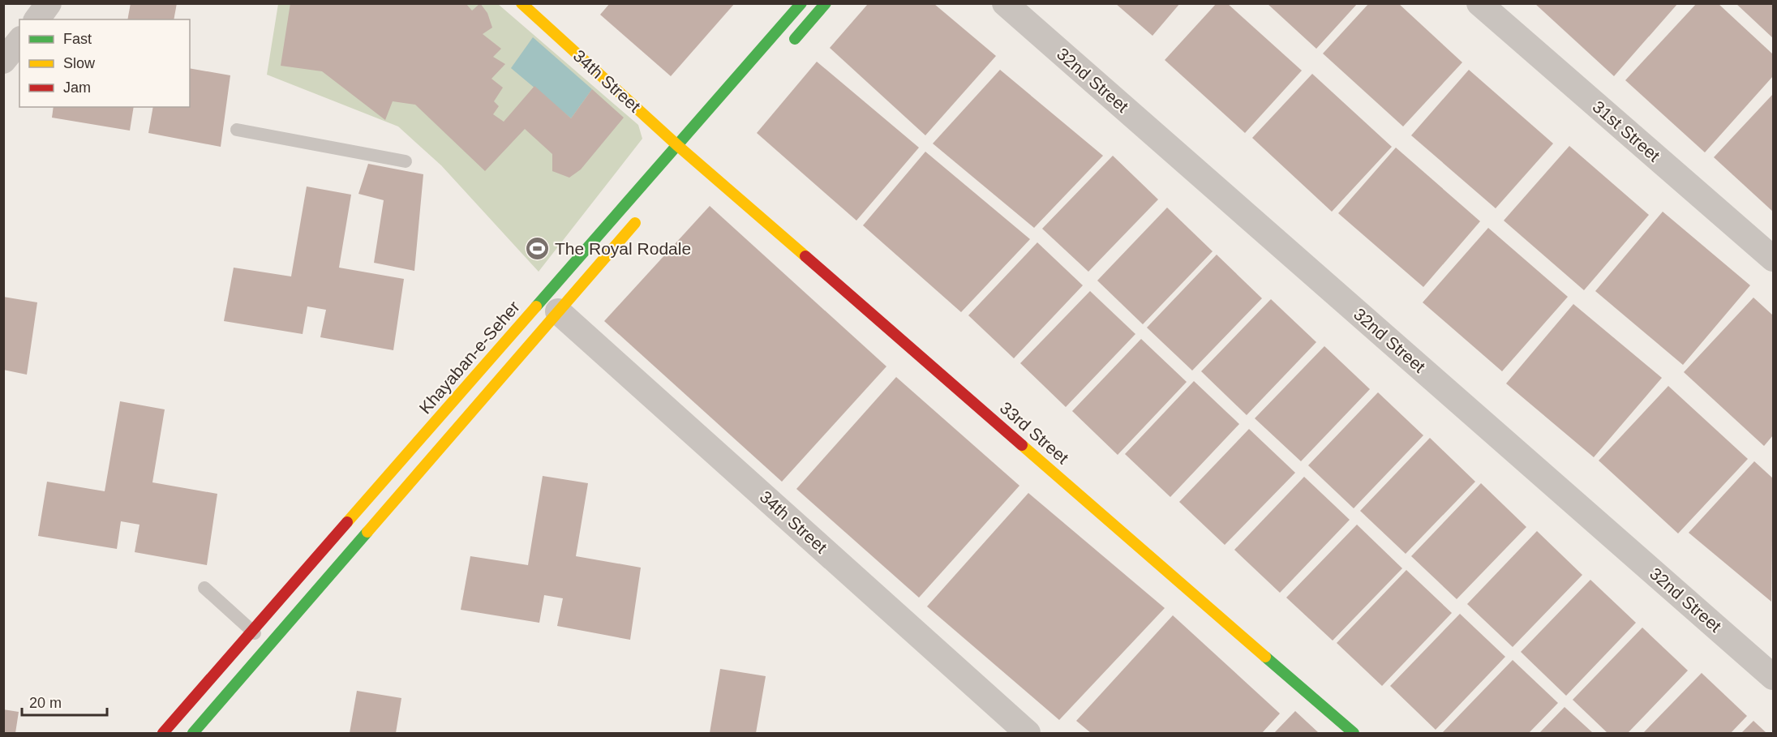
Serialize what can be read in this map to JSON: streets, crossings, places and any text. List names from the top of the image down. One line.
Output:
{"streets":{"street":["32nd Street","34th Street","31st Street","Khayaban-e-Seher","33rd Street"]},"crossings":[["34th Street","Khayaban-e-Seher"],["34th Street","33rd Street"]],"places":{"sports":["The Royal Rodale"]},"legend":["Fast","Slow","Jam"],"scale_bar":"20 m"}
